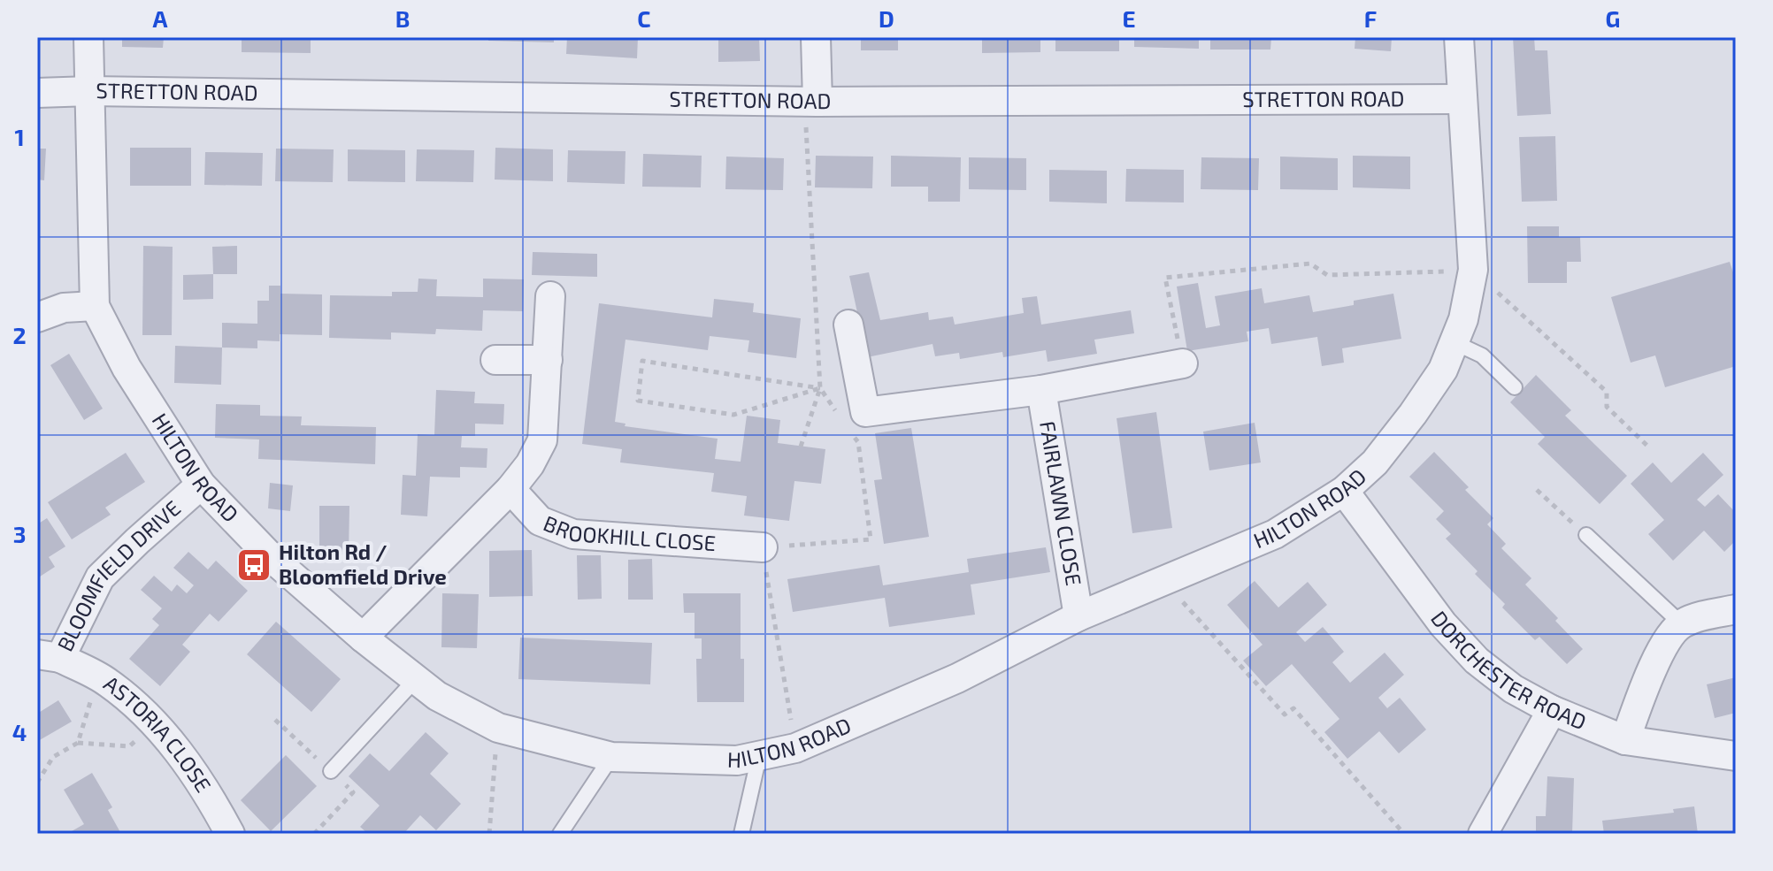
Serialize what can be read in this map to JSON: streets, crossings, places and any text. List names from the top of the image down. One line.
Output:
{"streets":{"street":["STRETTON ROAD","HILTON ROAD","FAIRLAWN CLOSE","BROOKHILL CLOSE","BLOOMFIELD DRIVE","DORCHESTER ROAD","ASTORIA CLOSE"]},"crossings":[["STRETTON ROAD","HILTON ROAD"],["HILTON ROAD","FAIRLAWN CLOSE"],["HILTON ROAD","BLOOMFIELD DRIVE"],["HILTON ROAD","DORCHESTER ROAD"],["BLOOMFIELD DRIVE","ASTORIA CLOSE"]],"places":{"bus stop":["Hilton Rd / Bloomfield Drive"]},"grid":{"columns":["A","B","C","D","E","F","G"],"rows":["1","2","3","4"]}}
